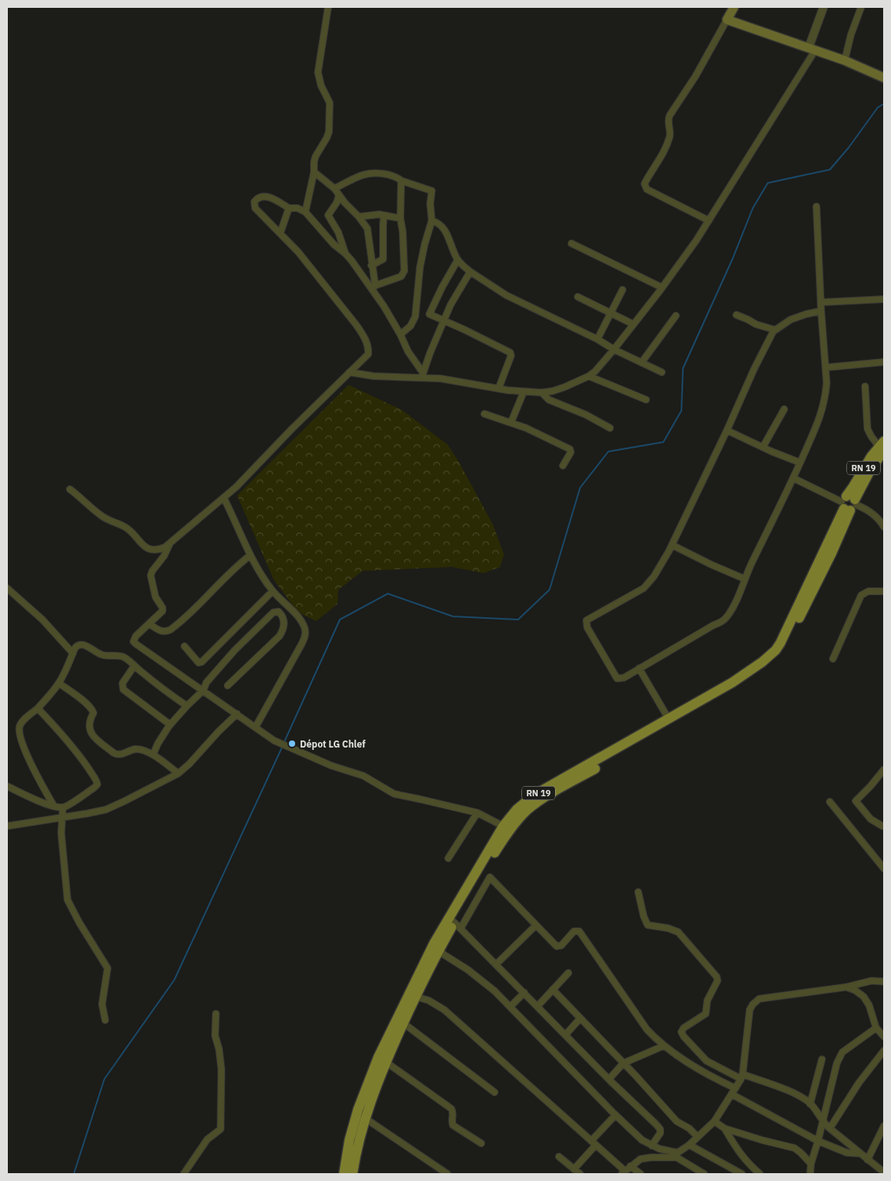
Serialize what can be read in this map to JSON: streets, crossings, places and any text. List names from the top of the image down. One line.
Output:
{"streets":{"main road":["RN 19"]},"places":["Dépot LG Chlef"]}
